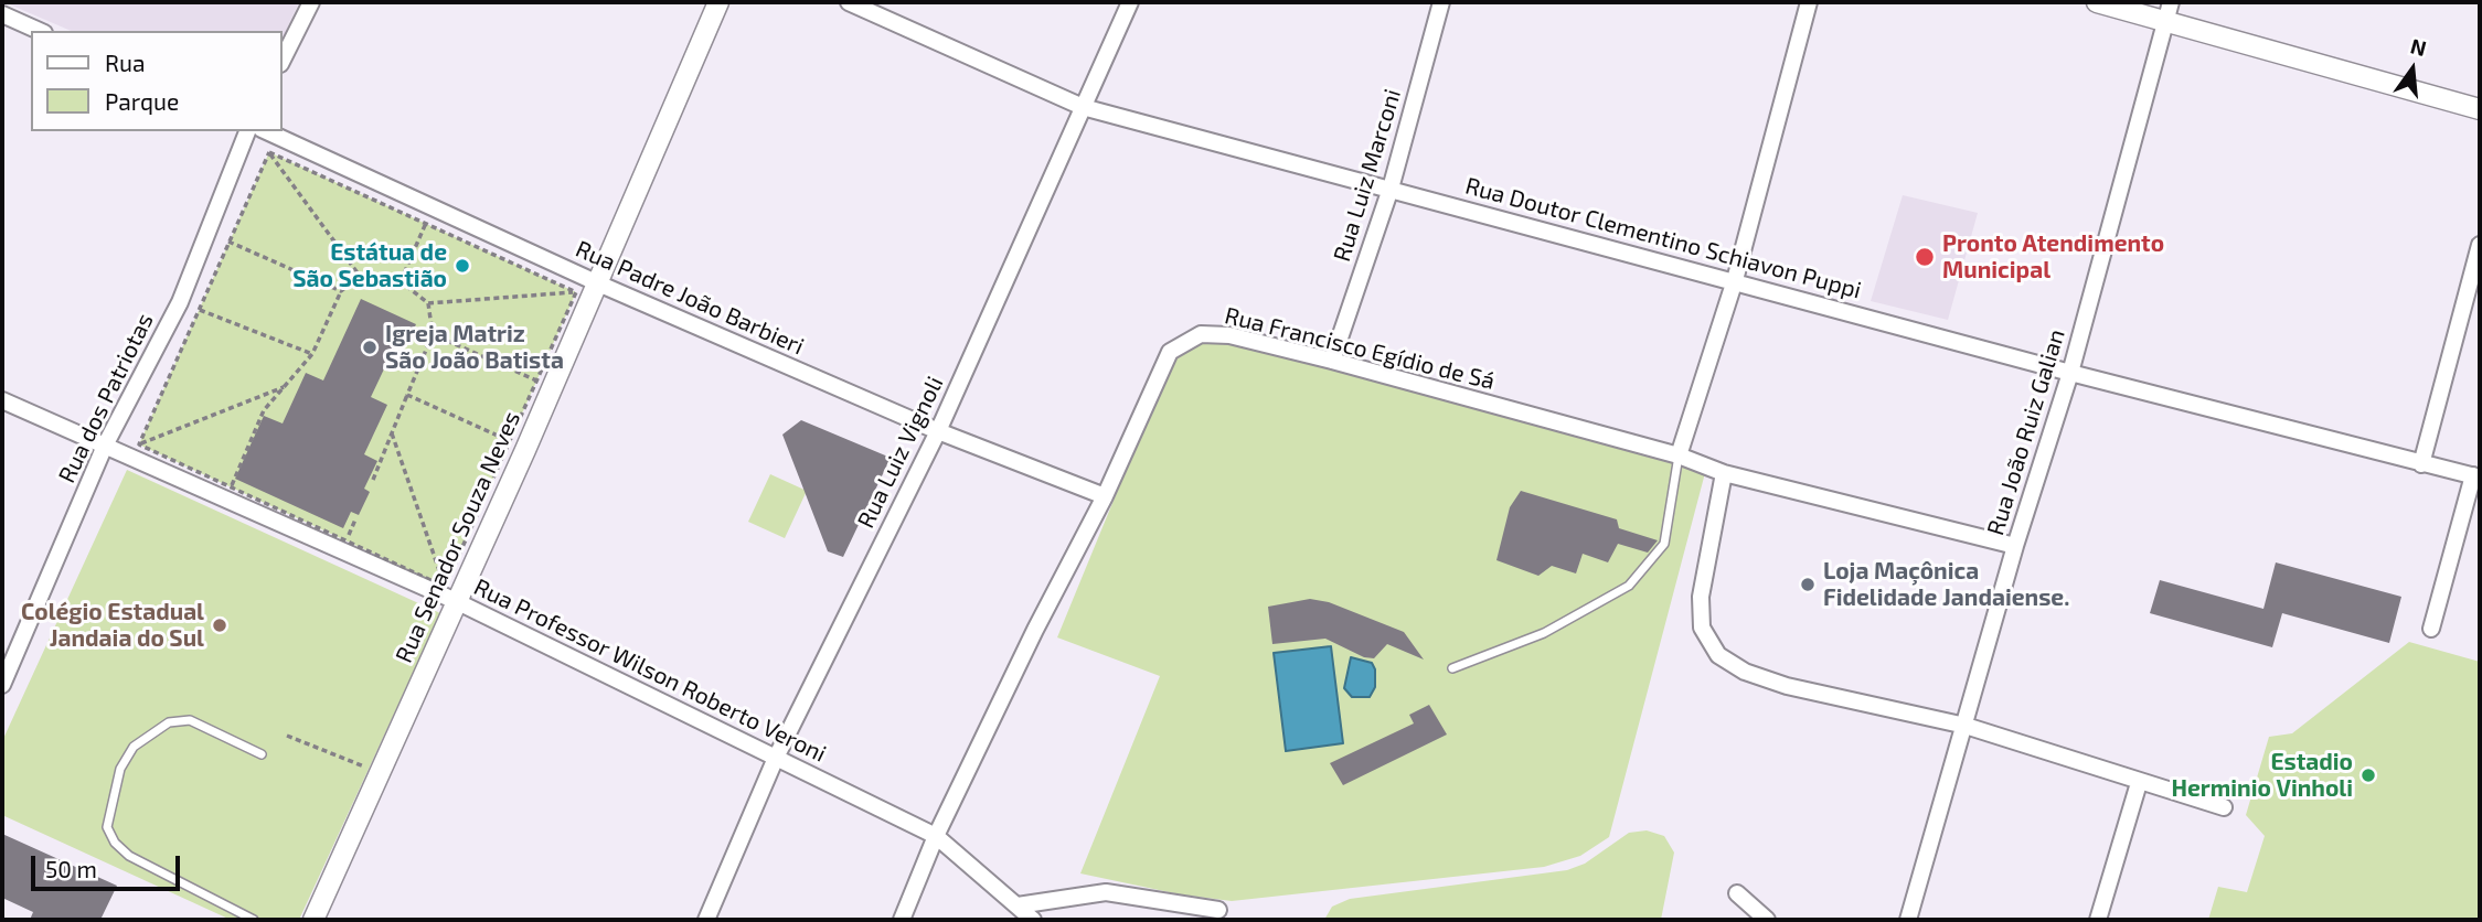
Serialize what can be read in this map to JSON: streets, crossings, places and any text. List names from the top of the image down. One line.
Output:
{"streets":{"street":["Rua Luiz Marconi","Rua Doutor Clementino Schiavon Puppi","Rua Padre João Barbieri","Rua Francisco Egídio de Sá","Rua dos Patriotas","Rua João Ruiz Galian","Rua Luiz Vignoli","Rua Senador Souza Neves","Rua Professor Wilson Roberto Veroni"]},"crossings":[["Rua Luiz Marconi","Rua Doutor Clementino Schiavon Puppi"],["Rua Luiz Marconi","Rua Francisco Egídio de Sá"],["Rua Doutor Clementino Schiavon Puppi","Rua João Ruiz Galian"],["Rua Doutor Clementino Schiavon Puppi","Rua Luiz Vignoli"],["Rua Padre João Barbieri","Rua Francisco Egídio de Sá"],["Rua Padre João Barbieri","Rua Luiz Vignoli"],["Rua Padre João Barbieri","Rua Senador Souza Neves"],["Rua Francisco Egídio de Sá","Rua João Ruiz Galian"],["Rua Francisco Egídio de Sá","Rua Professor Wilson Roberto Veroni"],["Rua dos Patriotas","Rua Professor Wilson Roberto Veroni"],["Rua Luiz Vignoli","Rua Professor Wilson Roberto Veroni"],["Rua Senador Souza Neves","Rua Professor Wilson Roberto Veroni"]],"places":["Pronto Atendimento Municipal","Estátua de São Sebastião","Igreja Matriz São João Batista","Loja Maçônica Fidelidade Jandaiense.","Colégio Estadual Jandaia do Sul","Estadio Herminio Vinholi"],"legend":["Rua","Parque"],"scale_bar":"50 m","north":"top"}
